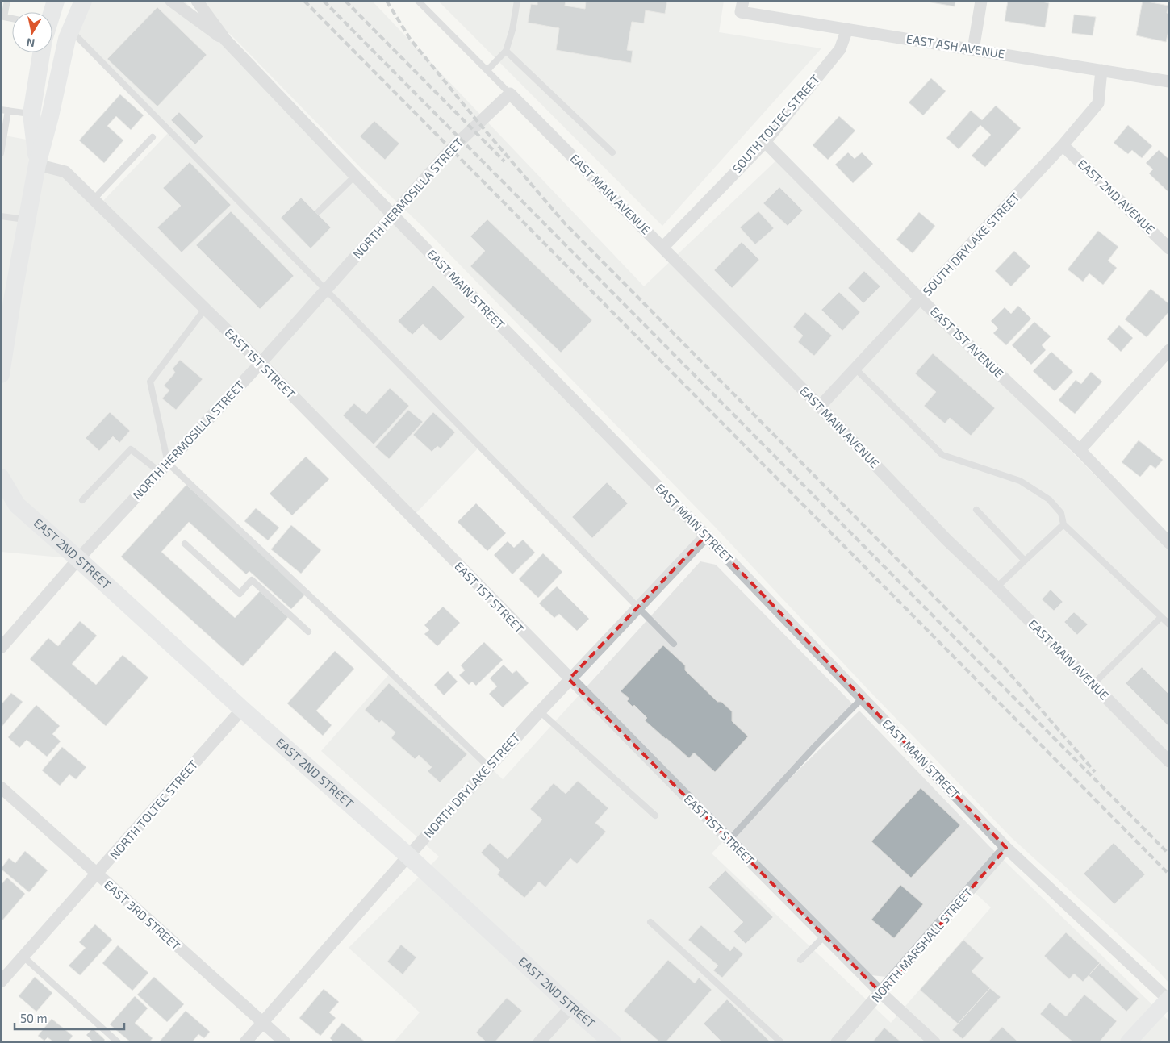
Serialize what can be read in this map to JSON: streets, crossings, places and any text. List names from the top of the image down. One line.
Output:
{"streets":{"main road":["EAST 2ND STREET"],"street":["EAST ASH AVENUE","SOUTH TOLTEC STREET","EAST MAIN AVENUE","EAST 2ND AVENUE","NORTH HERMOSILLA STREET","SOUTH DRYLAKE STREET","EAST MAIN STREET","EAST 1ST AVENUE","EAST 1ST STREET","NORTH DRYLAKE STREET","NORTH TOLTEC STREET","EAST 3RD STREET","NORTH MARSHALL STREET"]},"crossings":[["EAST ASH AVENUE","SOUTH TOLTEC STREET"],["EAST ASH AVENUE","SOUTH DRYLAKE STREET"],["SOUTH TOLTEC STREET","EAST MAIN AVENUE"],["SOUTH TOLTEC STREET","EAST 1ST AVENUE"],["EAST MAIN AVENUE","NORTH HERMOSILLA STREET"],["EAST MAIN AVENUE","SOUTH DRYLAKE STREET"],["EAST 2ND AVENUE","SOUTH DRYLAKE STREET"],["NORTH HERMOSILLA STREET","EAST MAIN STREET"],["NORTH HERMOSILLA STREET","EAST 1ST STREET"],["NORTH HERMOSILLA STREET","EAST 2ND STREET"],["SOUTH DRYLAKE STREET","EAST 1ST AVENUE"],["EAST MAIN STREET","NORTH DRYLAKE STREET"],["EAST MAIN STREET","NORTH MARSHALL STREET"],["EAST 1ST STREET","NORTH DRYLAKE STREET"],["EAST 1ST STREET","NORTH MARSHALL STREET"],["EAST 2ND STREET","NORTH DRYLAKE STREET"],["EAST 2ND STREET","NORTH TOLTEC STREET"],["NORTH DRYLAKE STREET","EAST 3RD STREET"],["NORTH TOLTEC STREET","EAST 3RD STREET"]],"scale_bar":"50 m","north":"bottom"}
